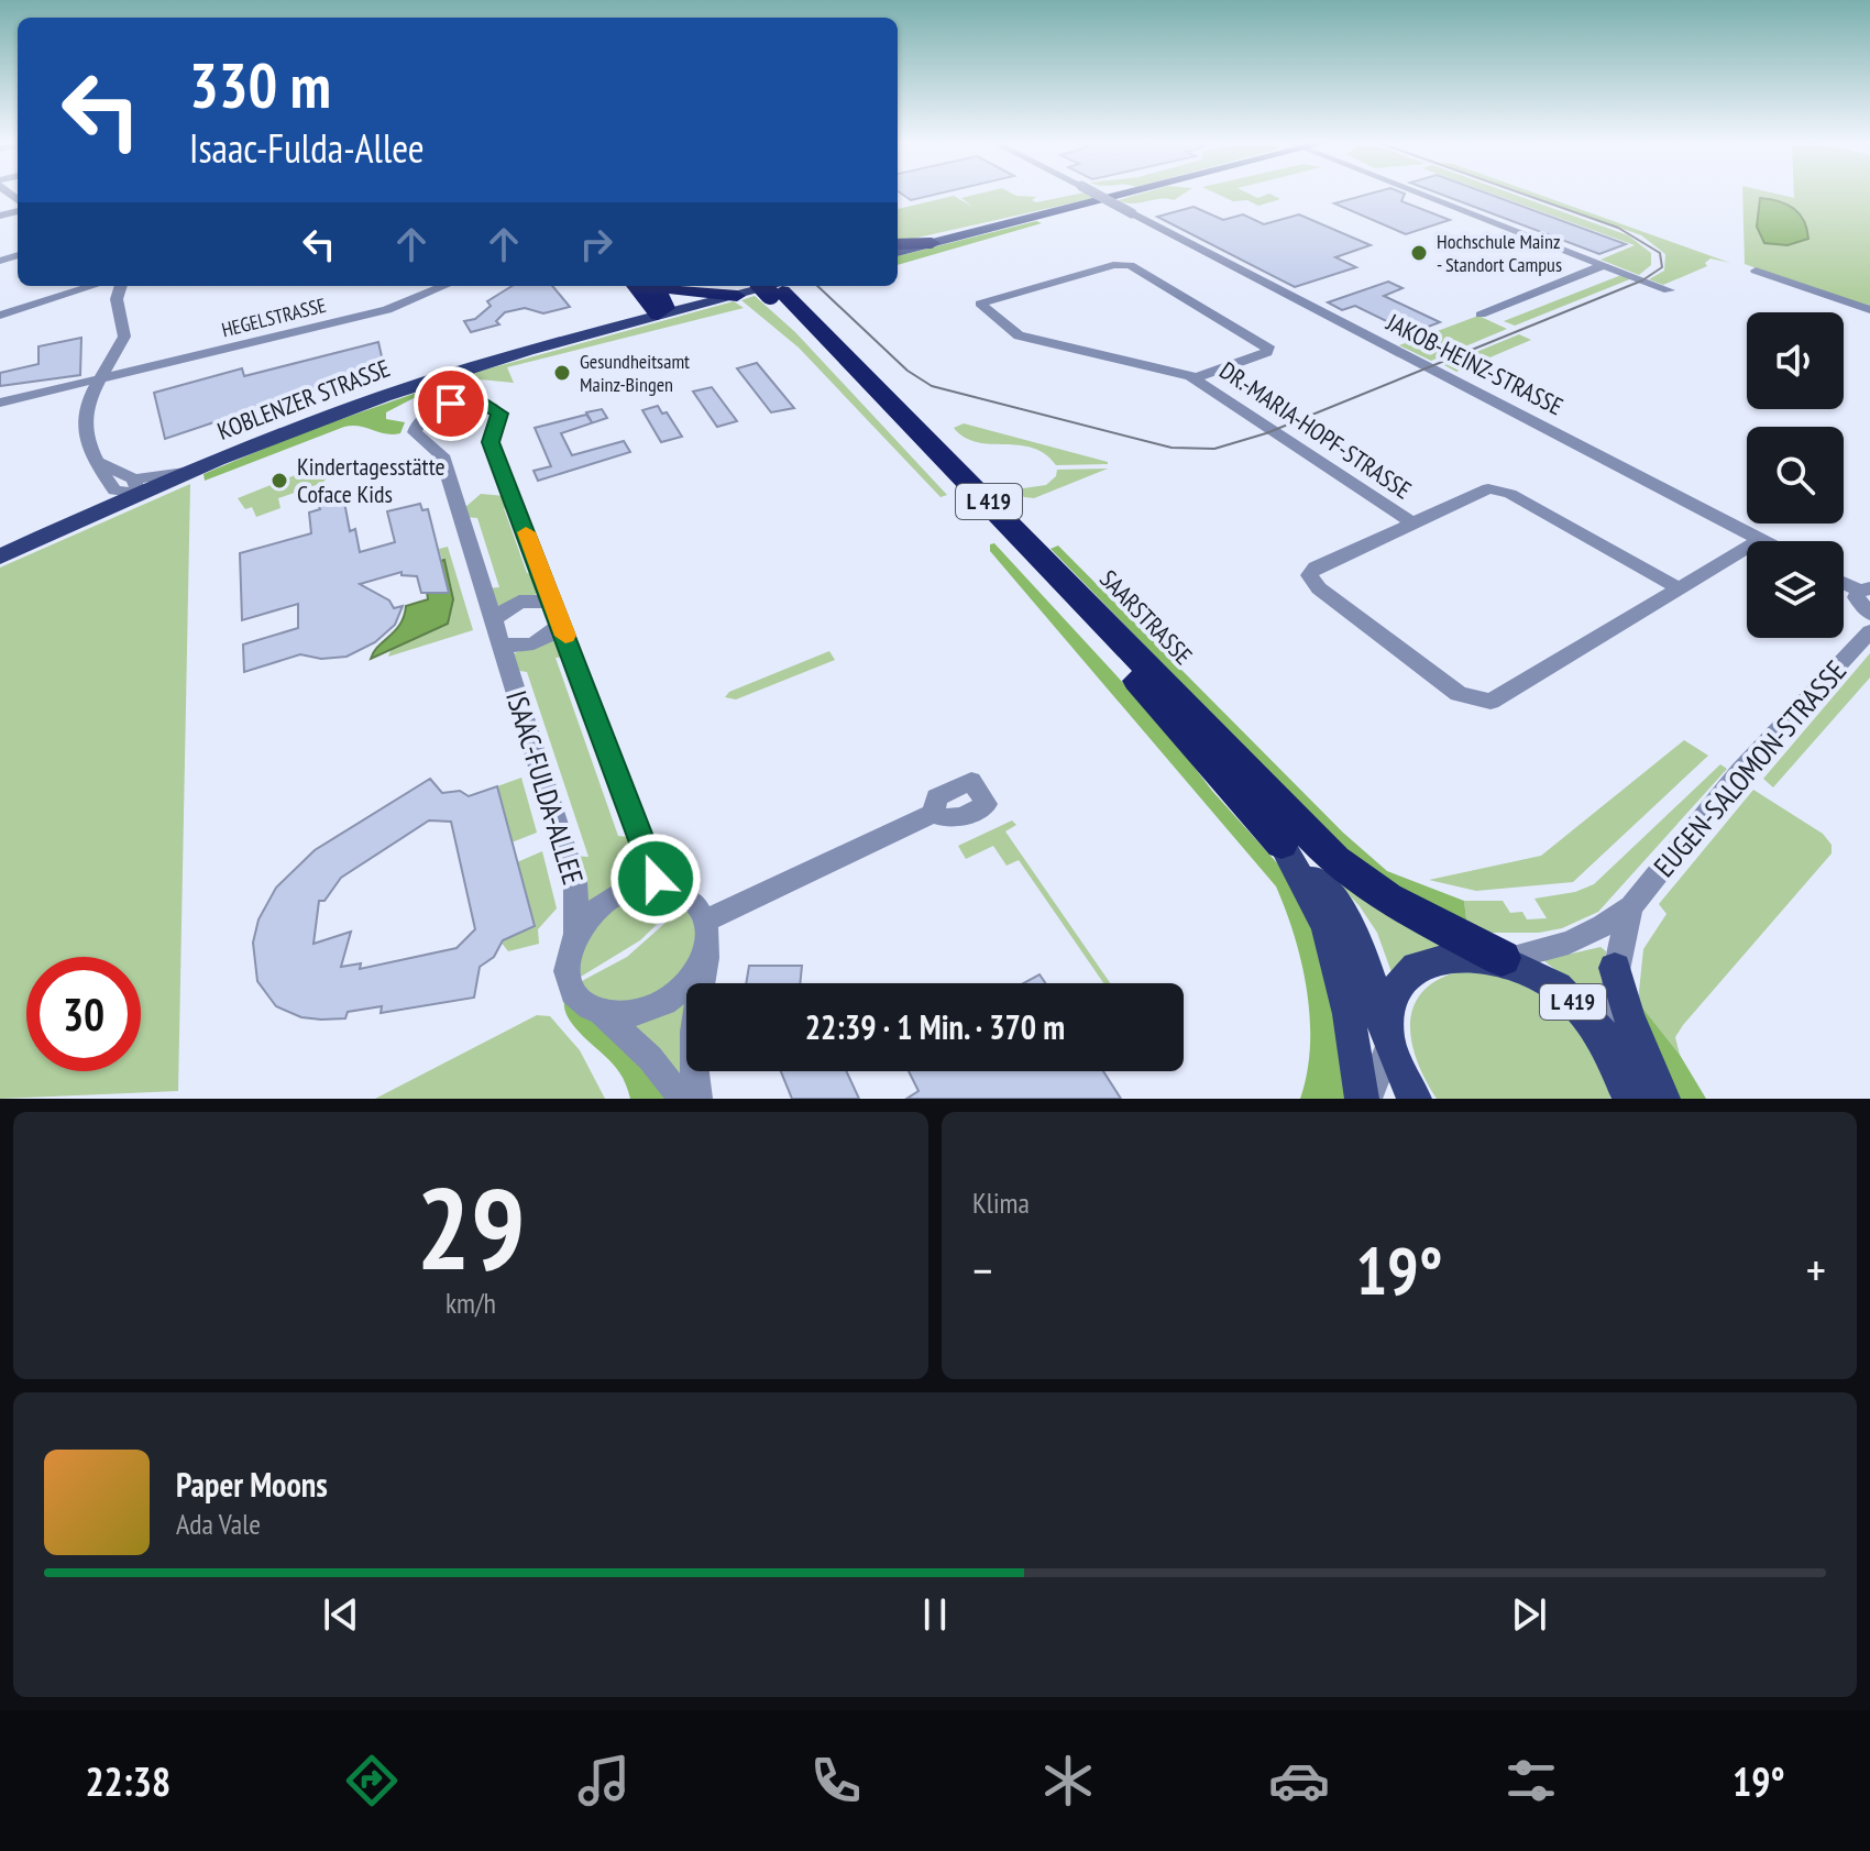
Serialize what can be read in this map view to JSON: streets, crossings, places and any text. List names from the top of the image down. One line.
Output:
{"streets":{"highway":["L 419","SAARSTRASSE"],"main road":["KOBLENZER STRASSE"],"street":["HEGELSTRASSE","JAKOB-HEINZ-STRASSE","DR.-MARIA-HOPF-STRASSE","EUGEN-SALOMON-STRASSE","ISAAC-FULDA-ALLEE"]},"crossings":[["JAKOB-HEINZ-STRASSE","DR.-MARIA-HOPF-STRASSE"],["KOBLENZER STRASSE","SAARSTRASSE"],["L 419","SAARSTRASSE"],["L 419","EUGEN-SALOMON-STRASSE"],["SAARSTRASSE","EUGEN-SALOMON-STRASSE"]],"places":["Hochschule Mainz - Standort Campus","Gesundheitsamt Mainz-Bingen","Kindertagesstätte Coface Kids"],"page":{"turn":["330 m","Isaac-Fulda-Allee"],"limit":"30","trip":"22:39 · 1 Min. · 370 m","tile":[["29","km/h"],"Klima"],"heat":["−","19°","+"],"song":["Paper Moons","Ada Vale"],"tabs":["22:38","19°"]}}
